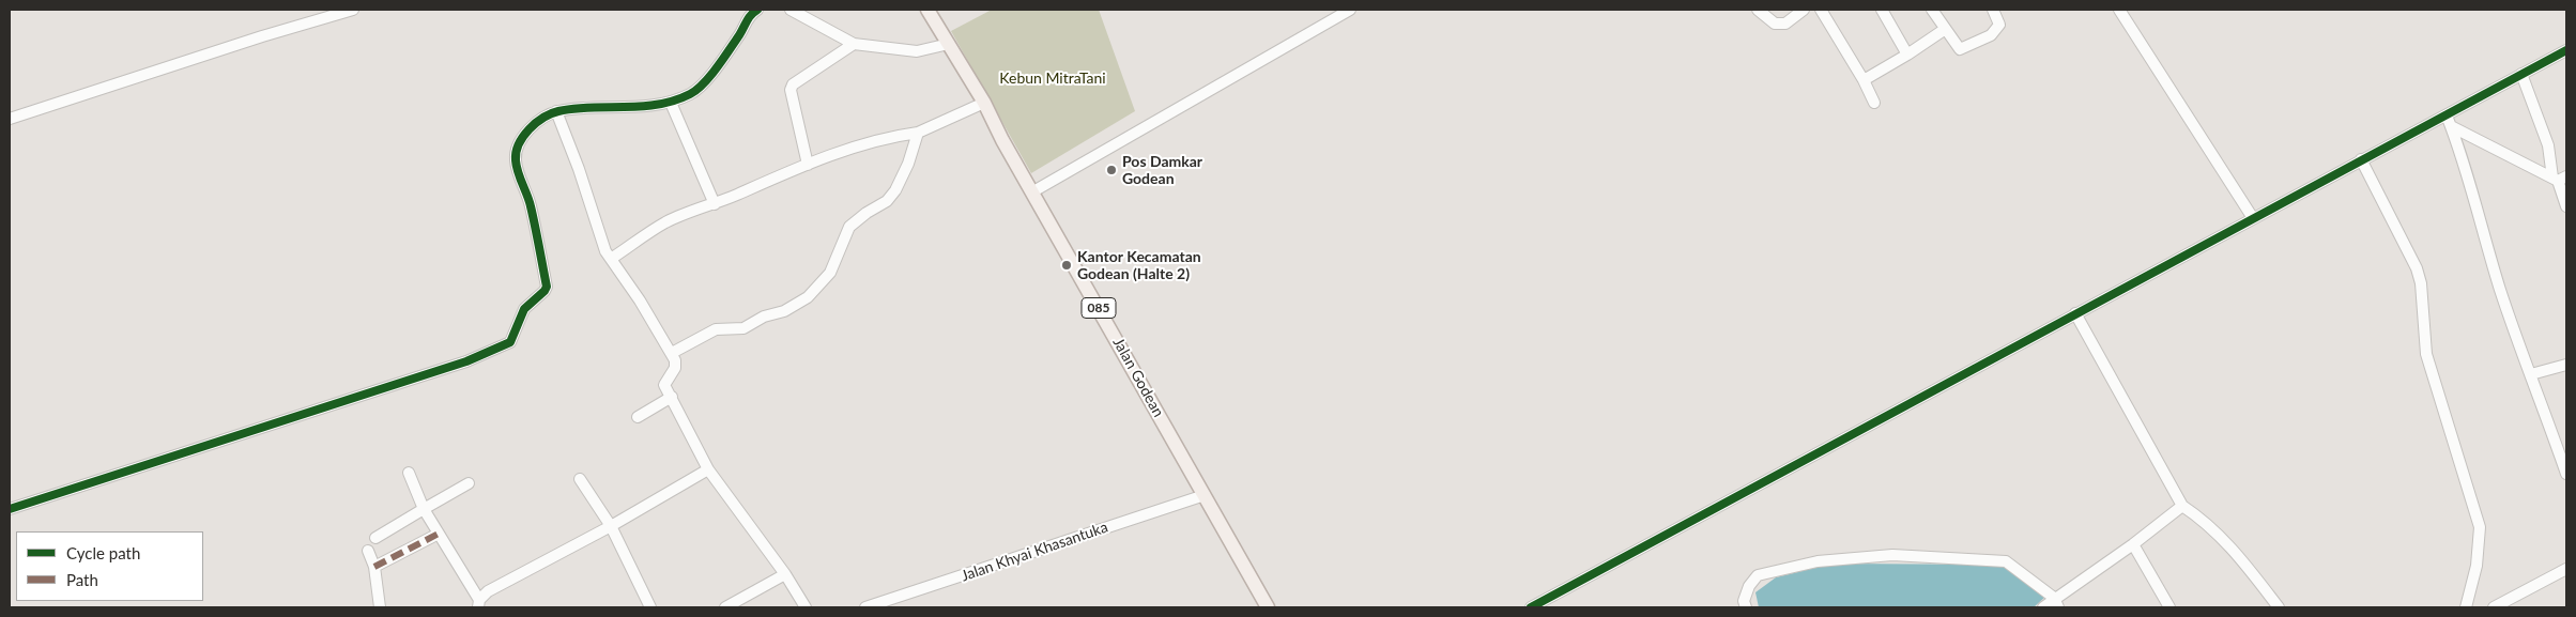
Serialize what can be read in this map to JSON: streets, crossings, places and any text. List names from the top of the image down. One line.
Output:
{"streets":{"main road":["085","Jalan Godean"],"street":["Jalan Khyai Khasantuka"]},"crossings":[["Jalan Godean","Jalan Khyai Khasantuka"]],"parks":["Kebun MitraTani"],"places":["Pos Damkar Godean","Kantor Kecamatan Godean (Halte 2)"],"legend":["Cycle path","Path"]}
